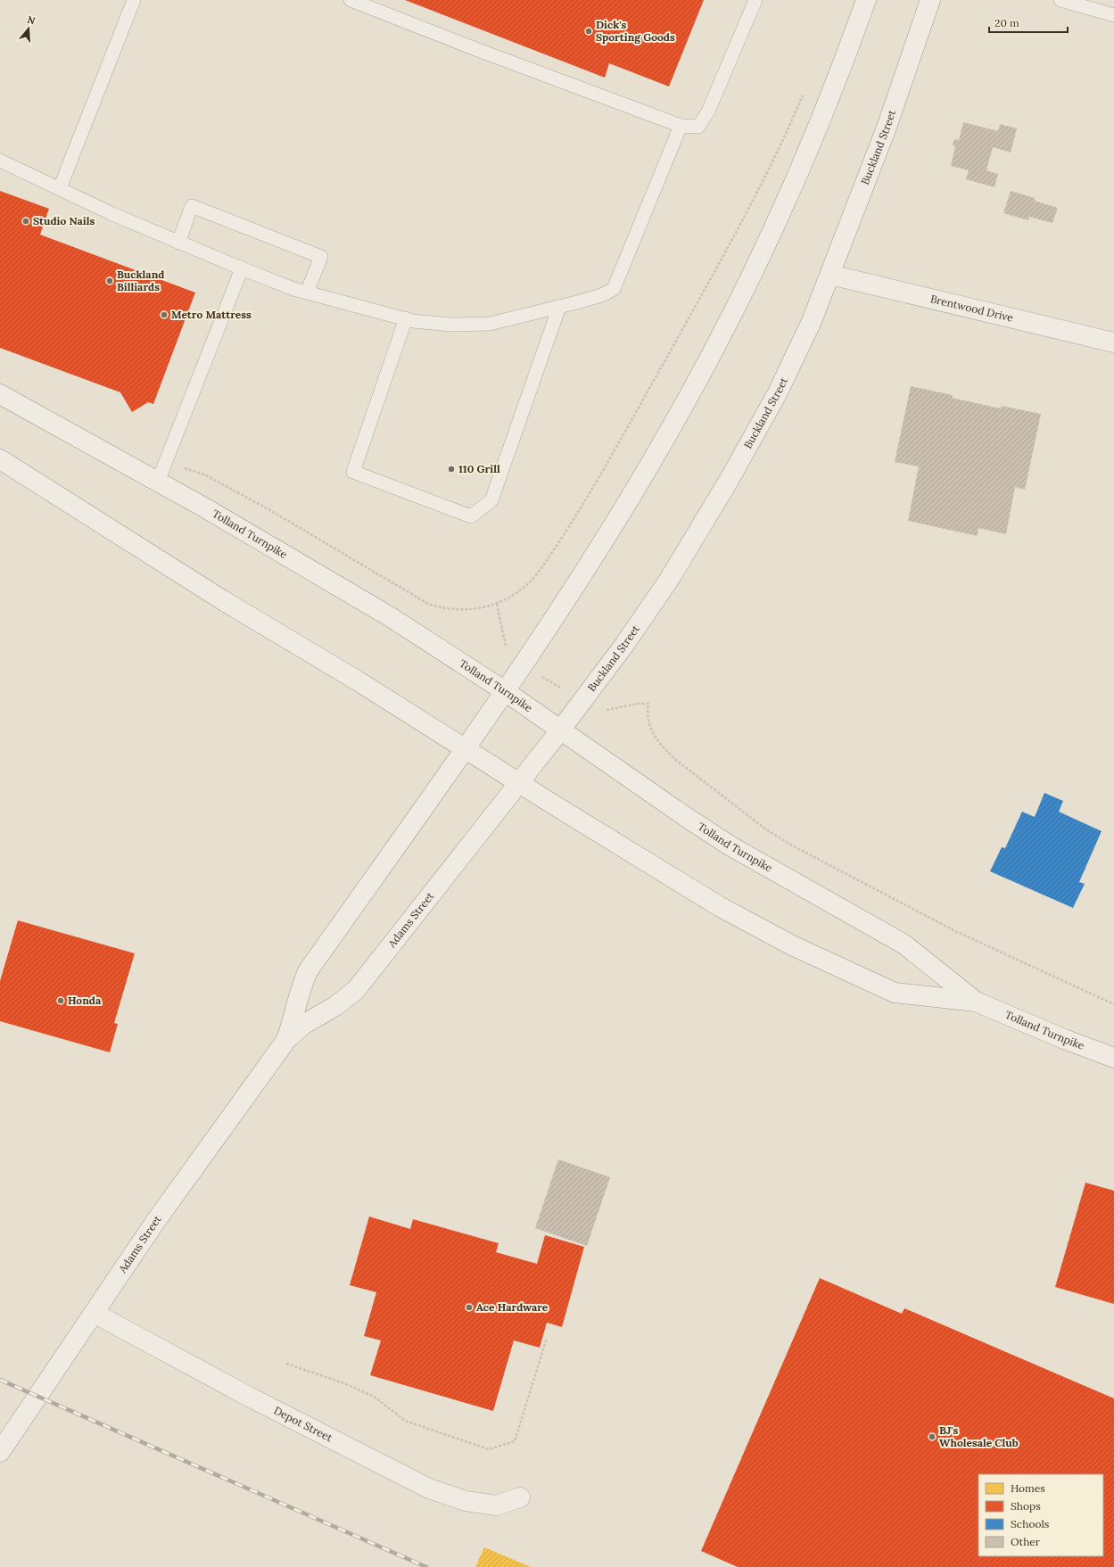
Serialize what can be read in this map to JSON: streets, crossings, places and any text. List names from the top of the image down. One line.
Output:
{"streets":{"main road":["Buckland Street","Brentwood Drive","Tolland Turnpike","Adams Street","Depot Street"]},"crossings":[["Buckland Street","Brentwood Drive"],["Buckland Street","Tolland Turnpike"],["Buckland Street","Adams Street"],["Tolland Turnpike","Adams Street"],["Adams Street","Depot Street"]],"places":["Dick's Sporting Goods","Studio Nails","Buckland Billiards","Metro Mattress","110 Grill","Honda","Ace Hardware","BJ's Wholesale Club"],"legend":["Homes","Shops","Schools","Other"],"scale_bar":"20 m","north":"top"}
